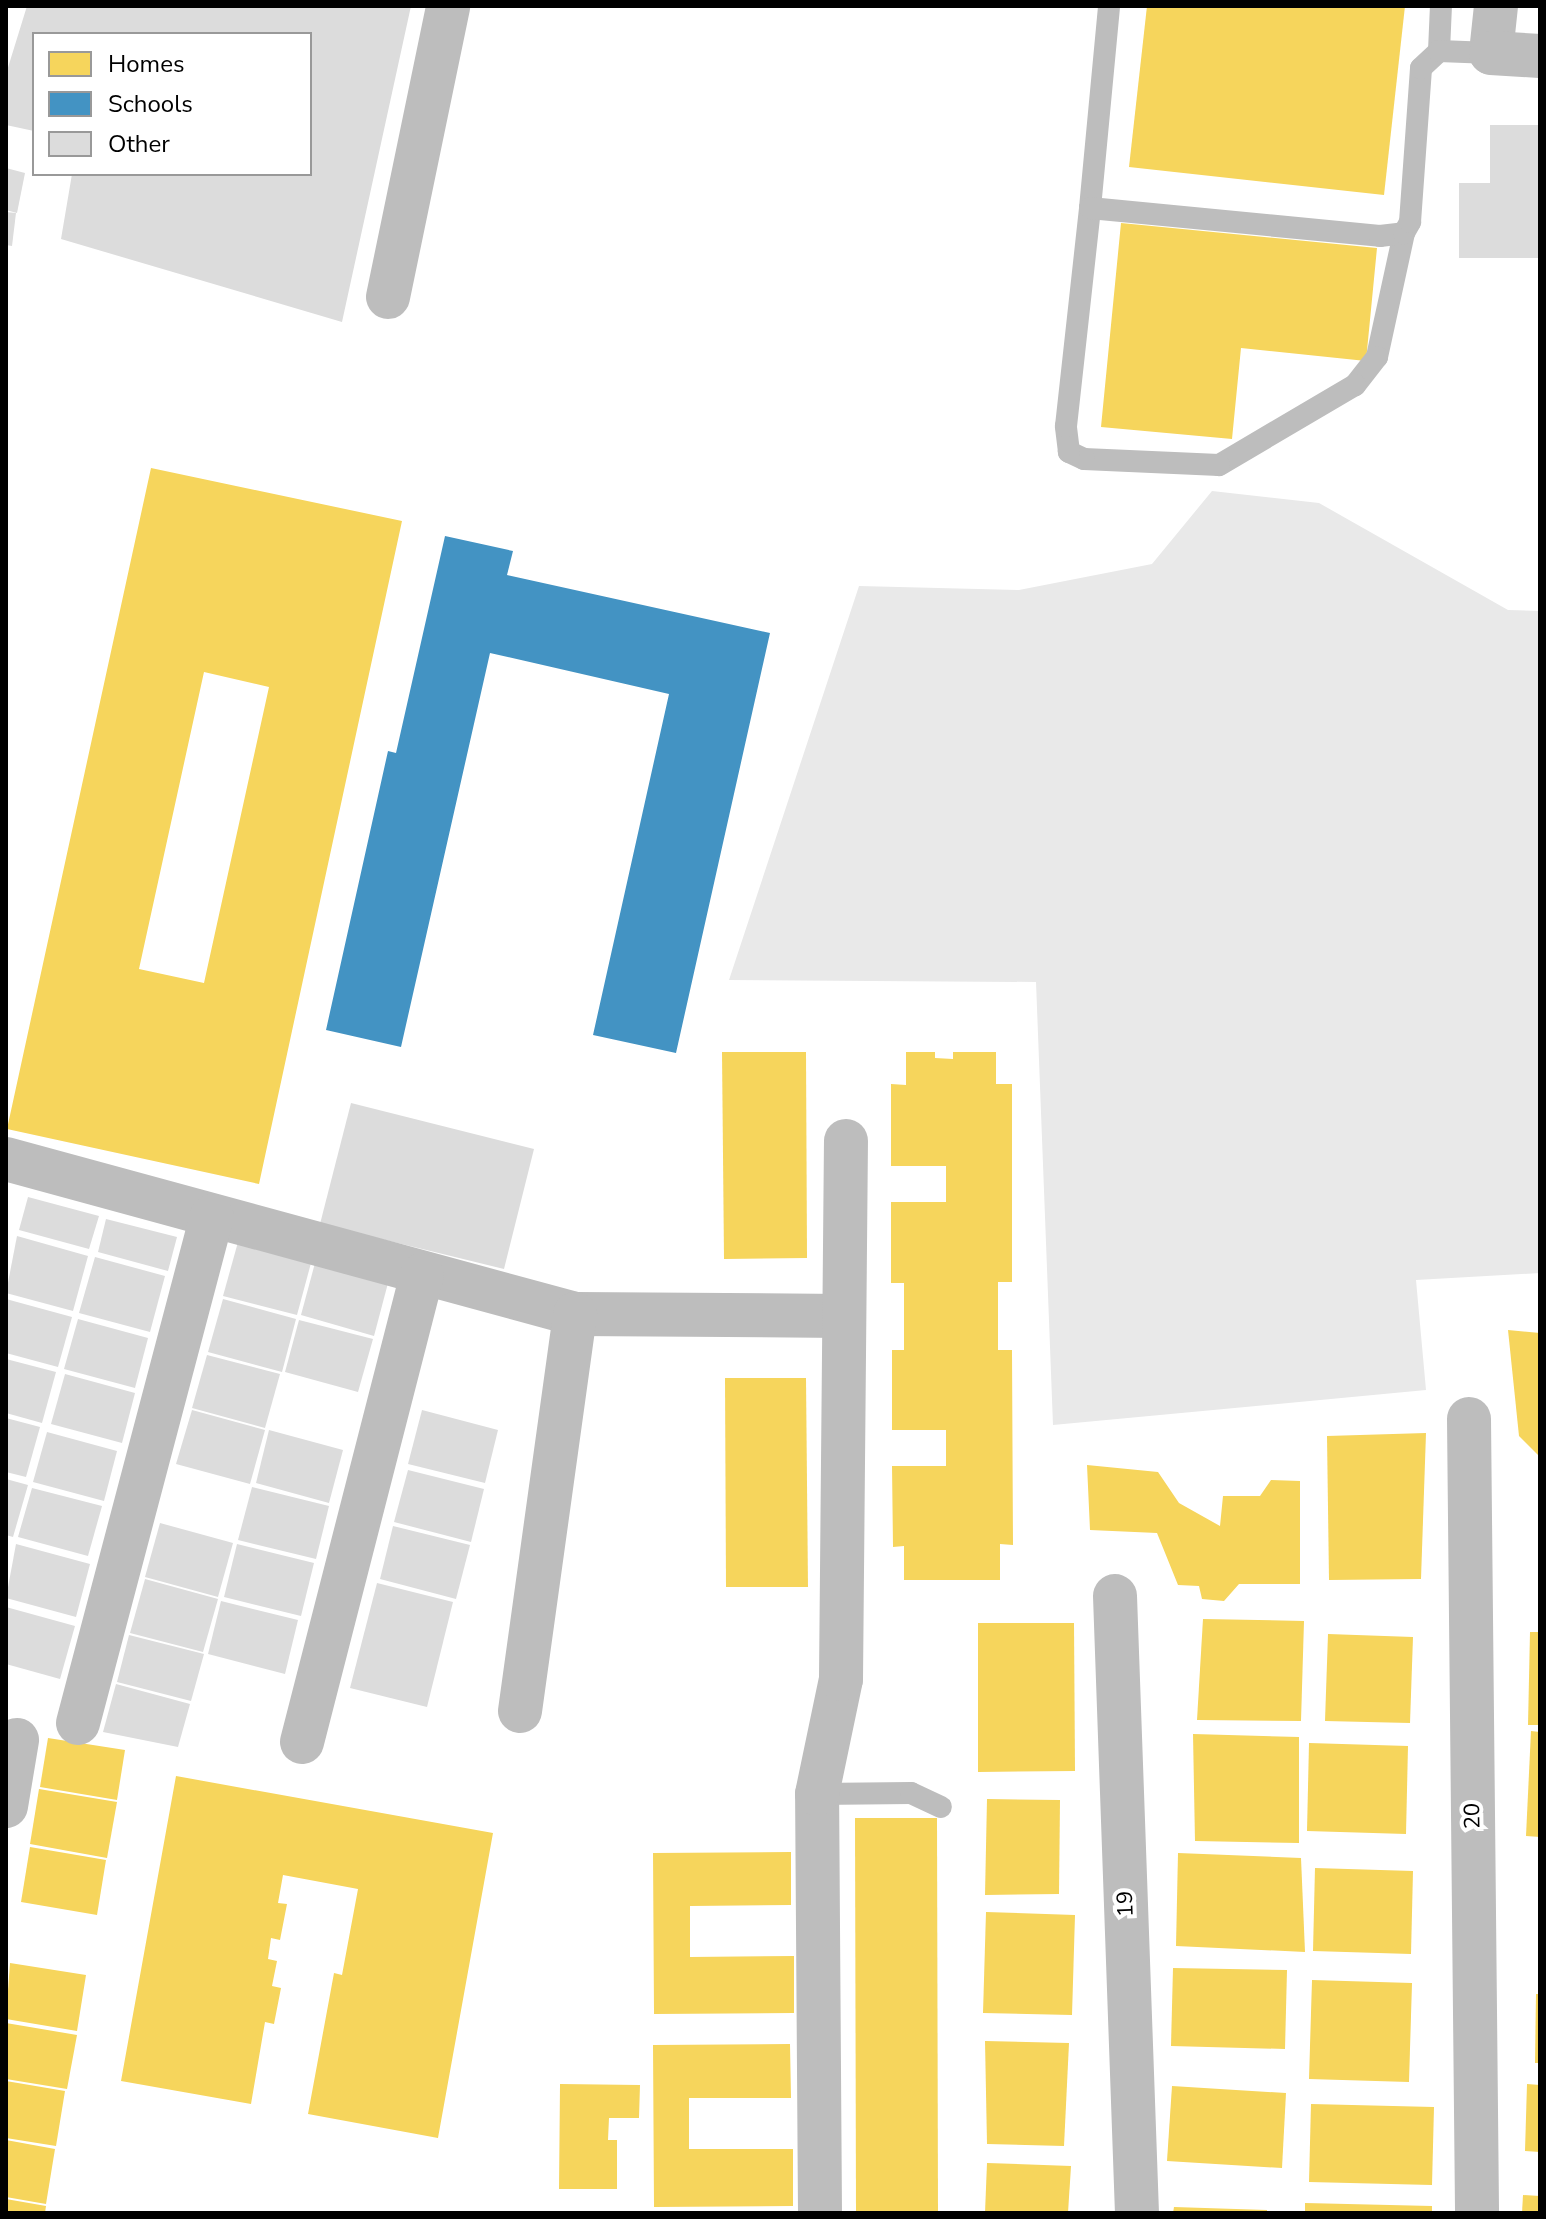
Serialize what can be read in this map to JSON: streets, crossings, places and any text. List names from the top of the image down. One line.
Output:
{"streets":{"street":["20","19"]},"legend":["Homes","Schools","Other"]}
